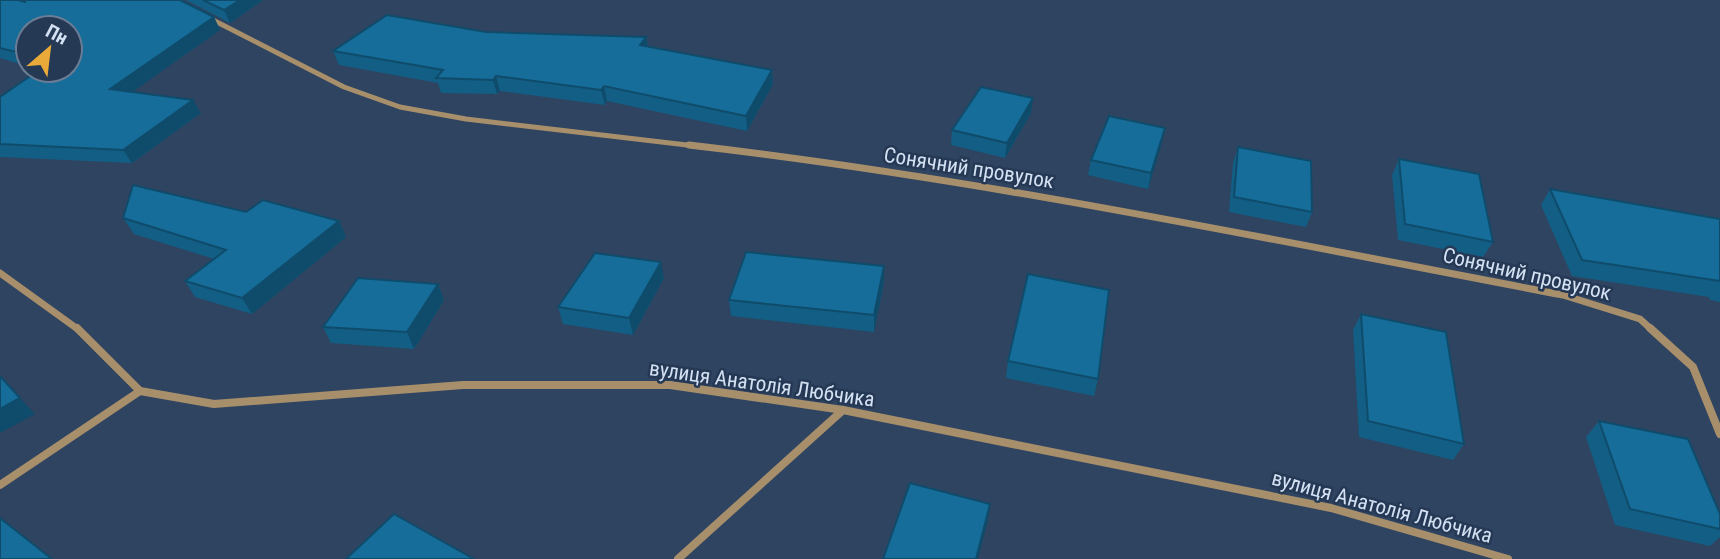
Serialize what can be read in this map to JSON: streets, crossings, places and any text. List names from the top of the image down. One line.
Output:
{"streets":{"street":["Сонячний провулок","вулиця Анатолія Любчика"]},"north":"top right"}
